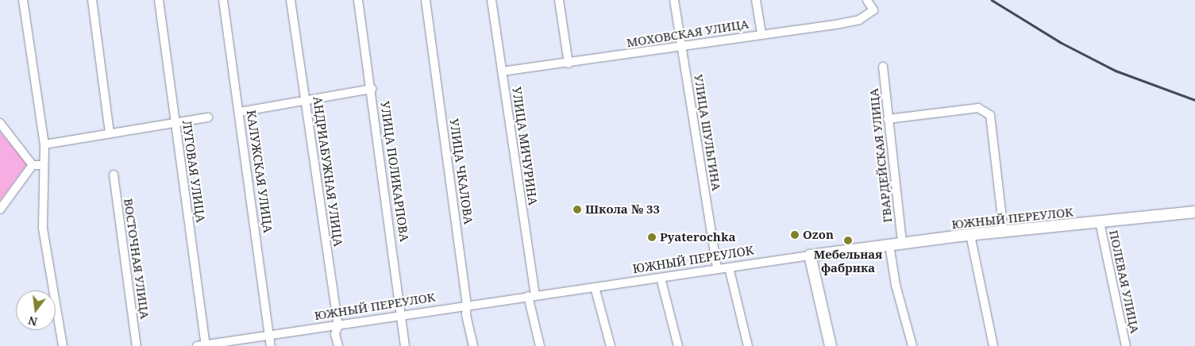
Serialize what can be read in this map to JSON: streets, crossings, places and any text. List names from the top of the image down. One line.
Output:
{"streets":{"main road":["ЮЖНЫЙ ПЕРЕУЛОК"],"street":["МОХОВСКАЯ УЛИЦА","УЛИЦА ШУЛЬГИНА","УЛИЦА МИЧУРИНА","ГВАРДЕЙСКАЯ УЛИЦА","ЛУГОВАЯ УЛИЦА","КАЛУЖСКАЯ УЛИЦА","АНДРИАБУЖНАЯ УЛИЦА","УЛИЦА ПОЛИКАРПОВА","УЛИЦА ЧКАЛОВА","ВОСТОЧНАЯ УЛИЦА","ПОЛЕВАЯ УЛИЦА"]},"crossings":[["МОХОВСКАЯ УЛИЦА","УЛИЦА ШУЛЬГИНА"],["МОХОВСКАЯ УЛИЦА","УЛИЦА МИЧУРИНА"],["УЛИЦА ШУЛЬГИНА","ЮЖНЫЙ ПЕРЕУЛОК"],["УЛИЦА МИЧУРИНА","ЮЖНЫЙ ПЕРЕУЛОК"],["ГВАРДЕЙСКАЯ УЛИЦА","ЮЖНЫЙ ПЕРЕУЛОК"],["ЛУГОВАЯ УЛИЦА","ЮЖНЫЙ ПЕРЕУЛОК"],["КАЛУЖСКАЯ УЛИЦА","ЮЖНЫЙ ПЕРЕУЛОК"],["АНДРИАБУЖНАЯ УЛИЦА","ЮЖНЫЙ ПЕРЕУЛОК"],["УЛИЦА ПОЛИКАРПОВА","ЮЖНЫЙ ПЕРЕУЛОК"],["УЛИЦА ЧКАЛОВА","ЮЖНЫЙ ПЕРЕУЛОК"],["ЮЖНЫЙ ПЕРЕУЛОК","ПОЛЕВАЯ УЛИЦА"]],"places":["Школа № 33","Ozon","Pyaterochka","Мебельная фабрика"],"north":"bottom"}
